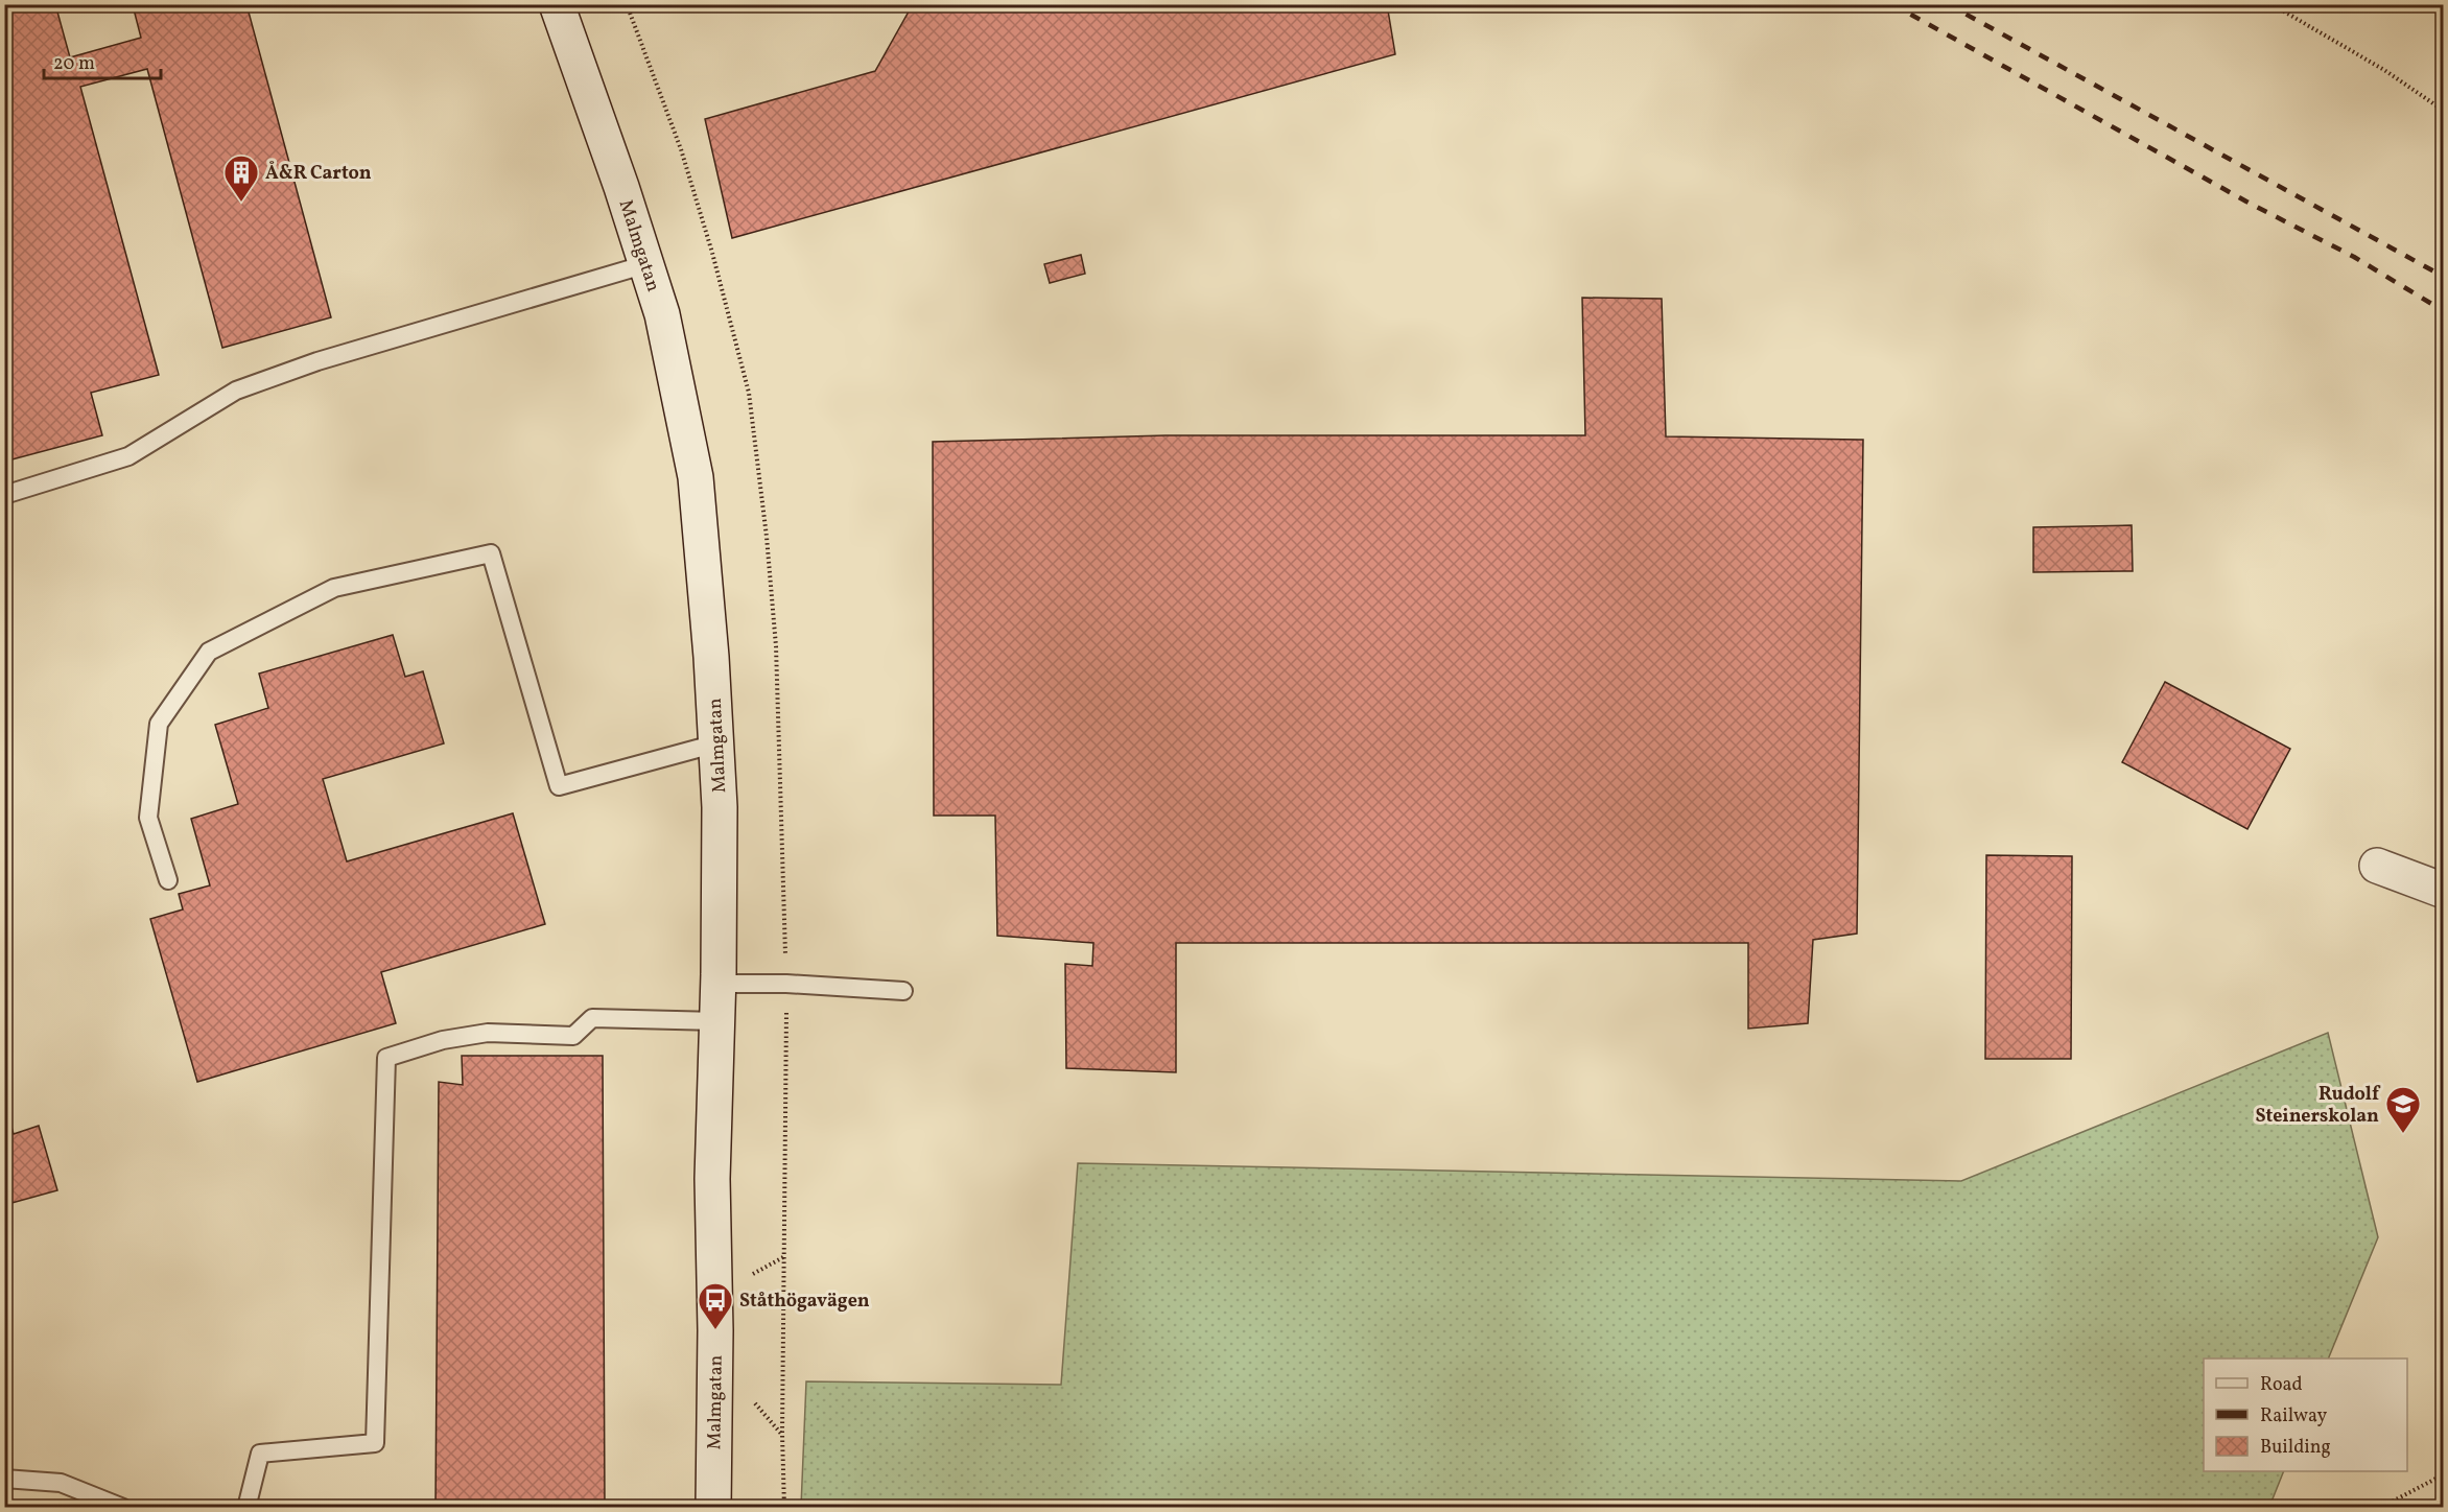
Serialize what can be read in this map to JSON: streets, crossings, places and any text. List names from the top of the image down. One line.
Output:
{"streets":{"street":["Malmgatan"]},"places":{"building":["Å&R Carton"],"school or university":["Rudolf Steinerskolan"],"bus stop":["Ståthögavägen"]},"legend":["Road","Railway","Building"],"scale_bar":"20 m"}
